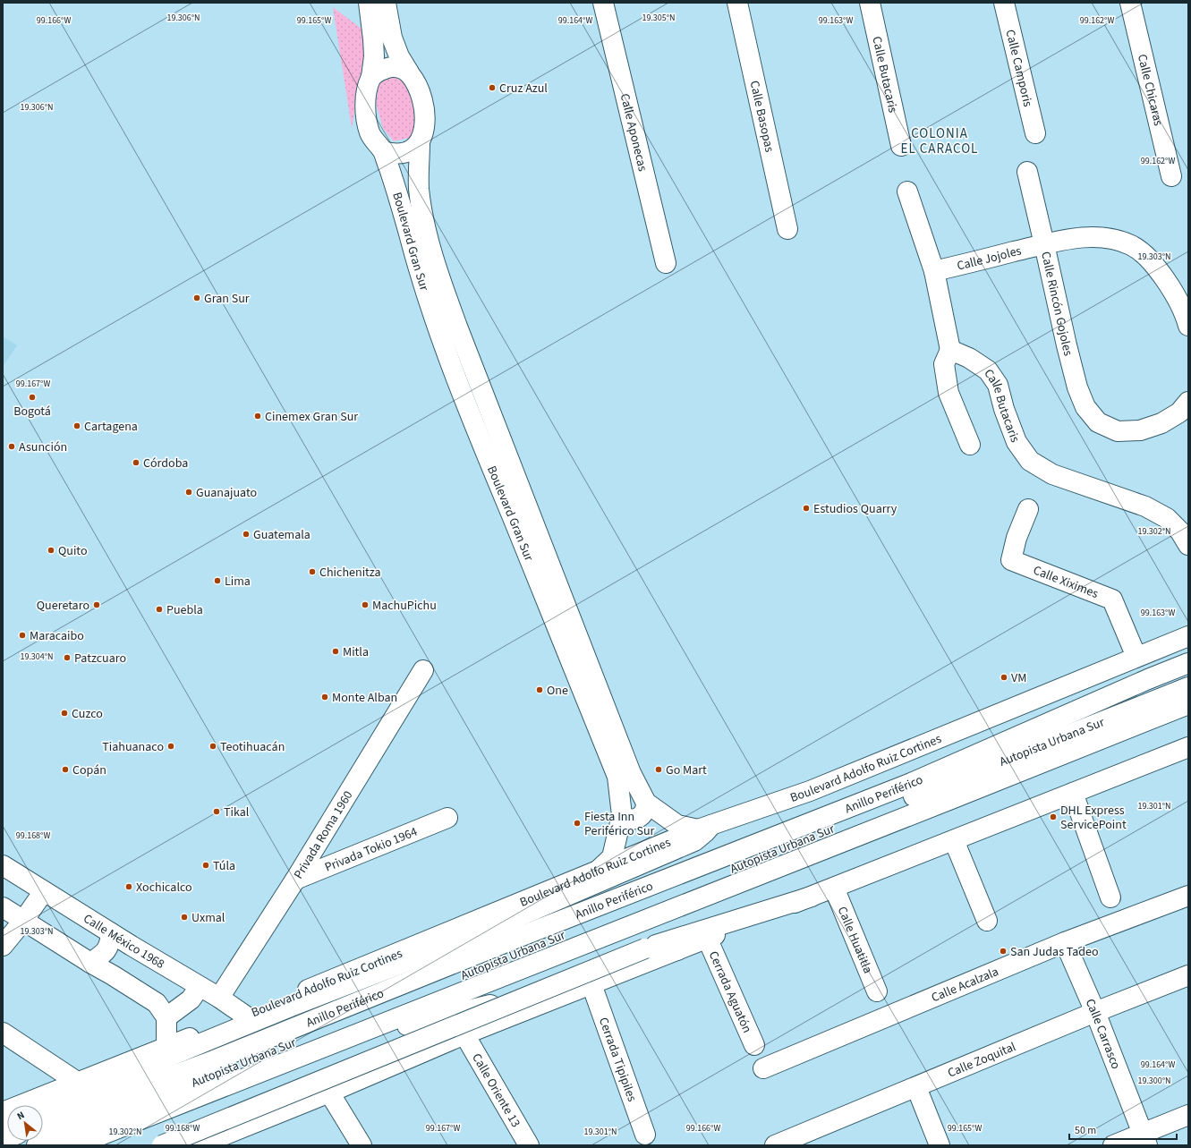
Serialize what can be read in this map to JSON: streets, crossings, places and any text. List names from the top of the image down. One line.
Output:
{"streets":{"main road":["Calle Camporis","Calle Butacaris","Calle Chicaras","Calle Basopas","Calle Aponecas","Boulevard Gran Sur","Calle Jojoles","Calle Rincón Gojoles","Calle Xiximes","Autopista Urbana Sur","Boulevard Adolfo Ruiz Cortines","Anillo Periférico","Privada Roma 1960","Privada Tokio 1964","Calle Huatitla","Calle México 1968","Calle Acalzala","Cerrada Aguatón","Calle Carrasco","Cerrada Tipipiles","Calle Zoquital","Calle Oriente 13"]},"crossings":[["Boulevard Gran Sur","Boulevard Adolfo Ruiz Cortines"],["Calle Jojoles","Calle Rincón Gojoles"],["Calle Xiximes","Boulevard Adolfo Ruiz Cortines"],["Boulevard Adolfo Ruiz Cortines","Calle México 1968"],["Privada Roma 1960","Privada Tokio 1964"],["Privada Roma 1960","Calle México 1968"],["Calle Acalzala","Calle Carrasco"],["Calle Carrasco","Calle Zoquital"]],"districts":["COLONIA EL CARACOL"],"places":["Cruz Azul","Gran Sur","Bogotá","Cinemex Gran Sur","Cartagena","Asunción","Córdoba","Guanajuato","Estudios Quarry","Guatemala","Quito","Chichenitza","Lima","Queretaro","MachuPichu","Puebla","Maracaibo","Mitla","Patzcuaro","VM","One","Monte Alban","Cuzco","Tiahuanaco","Teotihuacán","Copán","Go Mart","Tikal","DHL Express ServicePoint","Fiesta Inn Periférico Sur","Túla","Xochicalco","Uxmal","San Judas Tadeo"],"scale_bar":"50 m","north":"top left","coordinates":["19.306°N","19.305°N","99.166°W","99.165°W","99.164°W","99.163°W","99.162°W","19.303°N","99.167°W","19.302°N","19.304°N","19.301°N","99.168°W","19.300°N"]}
